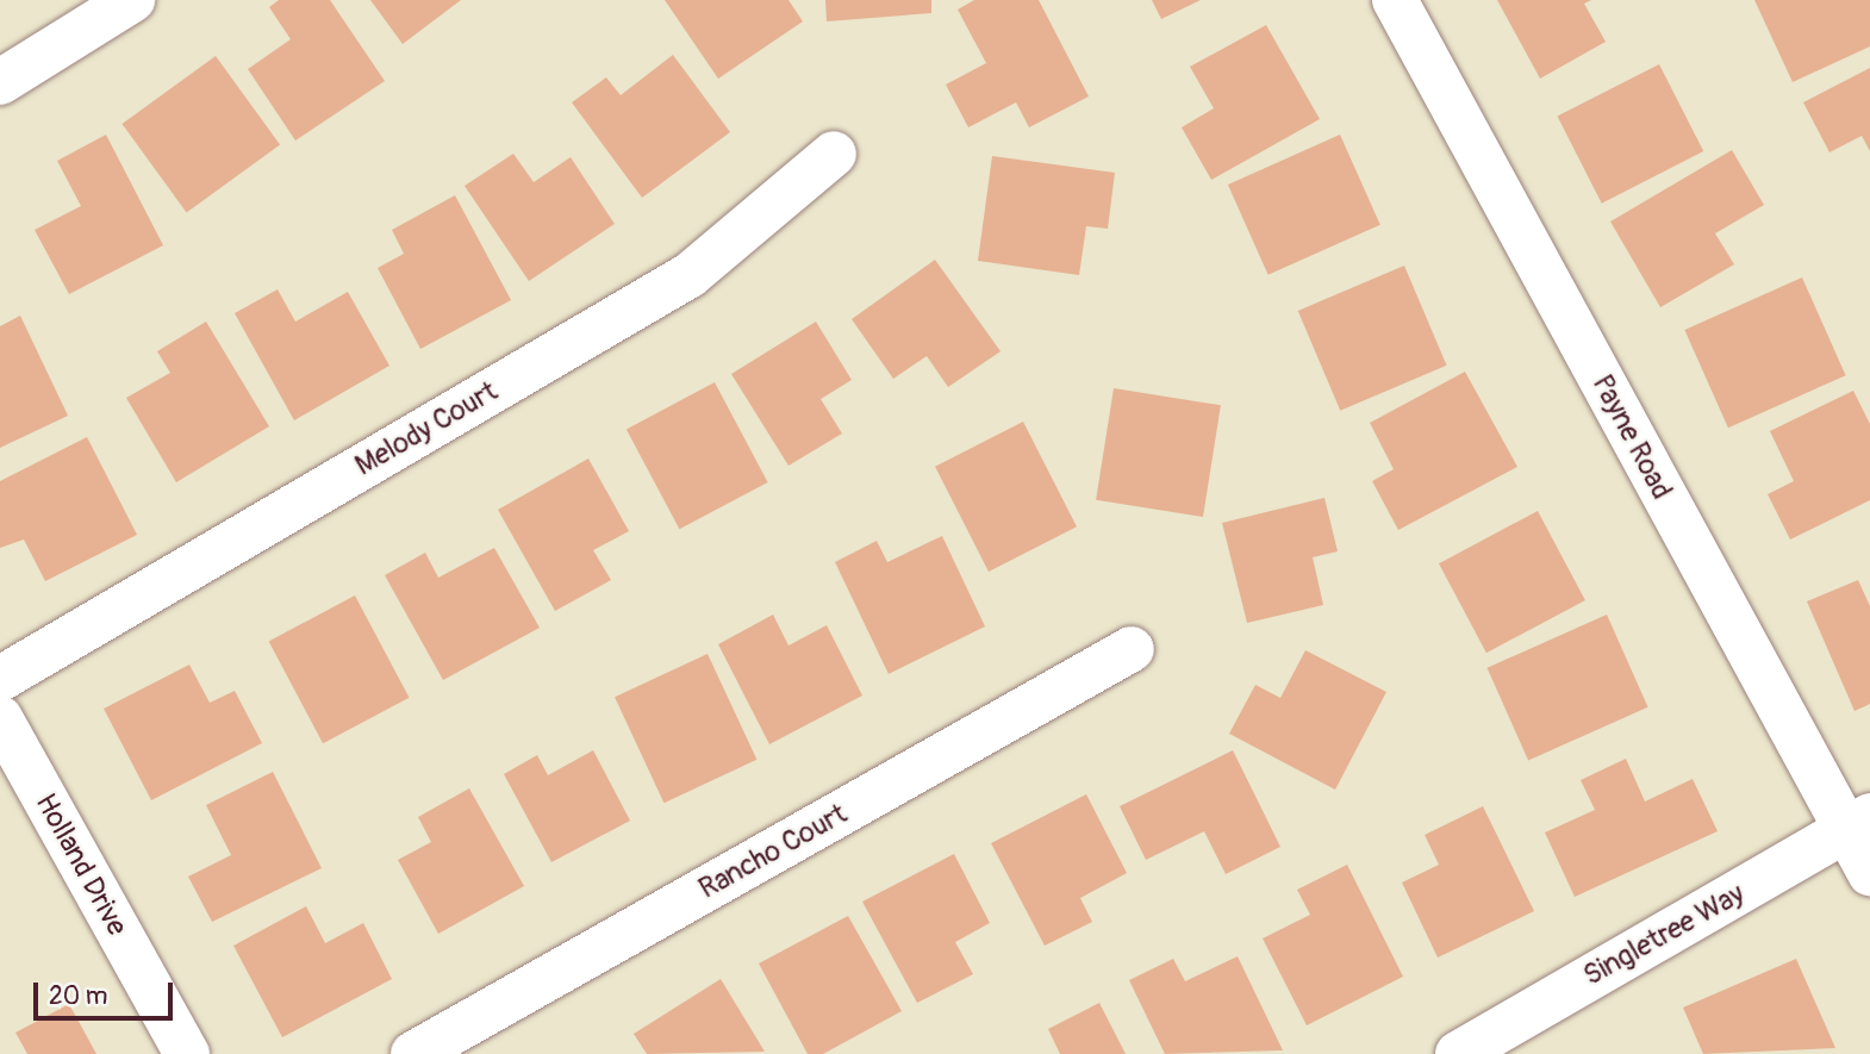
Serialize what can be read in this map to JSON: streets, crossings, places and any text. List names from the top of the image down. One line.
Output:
{"streets":{"street":["Melody Court","Payne Road","Rancho Court","Holland Drive","Singletree Way"]},"crossings":[["Payne Road","Singletree Way"]],"scale_bar":"20 m"}
